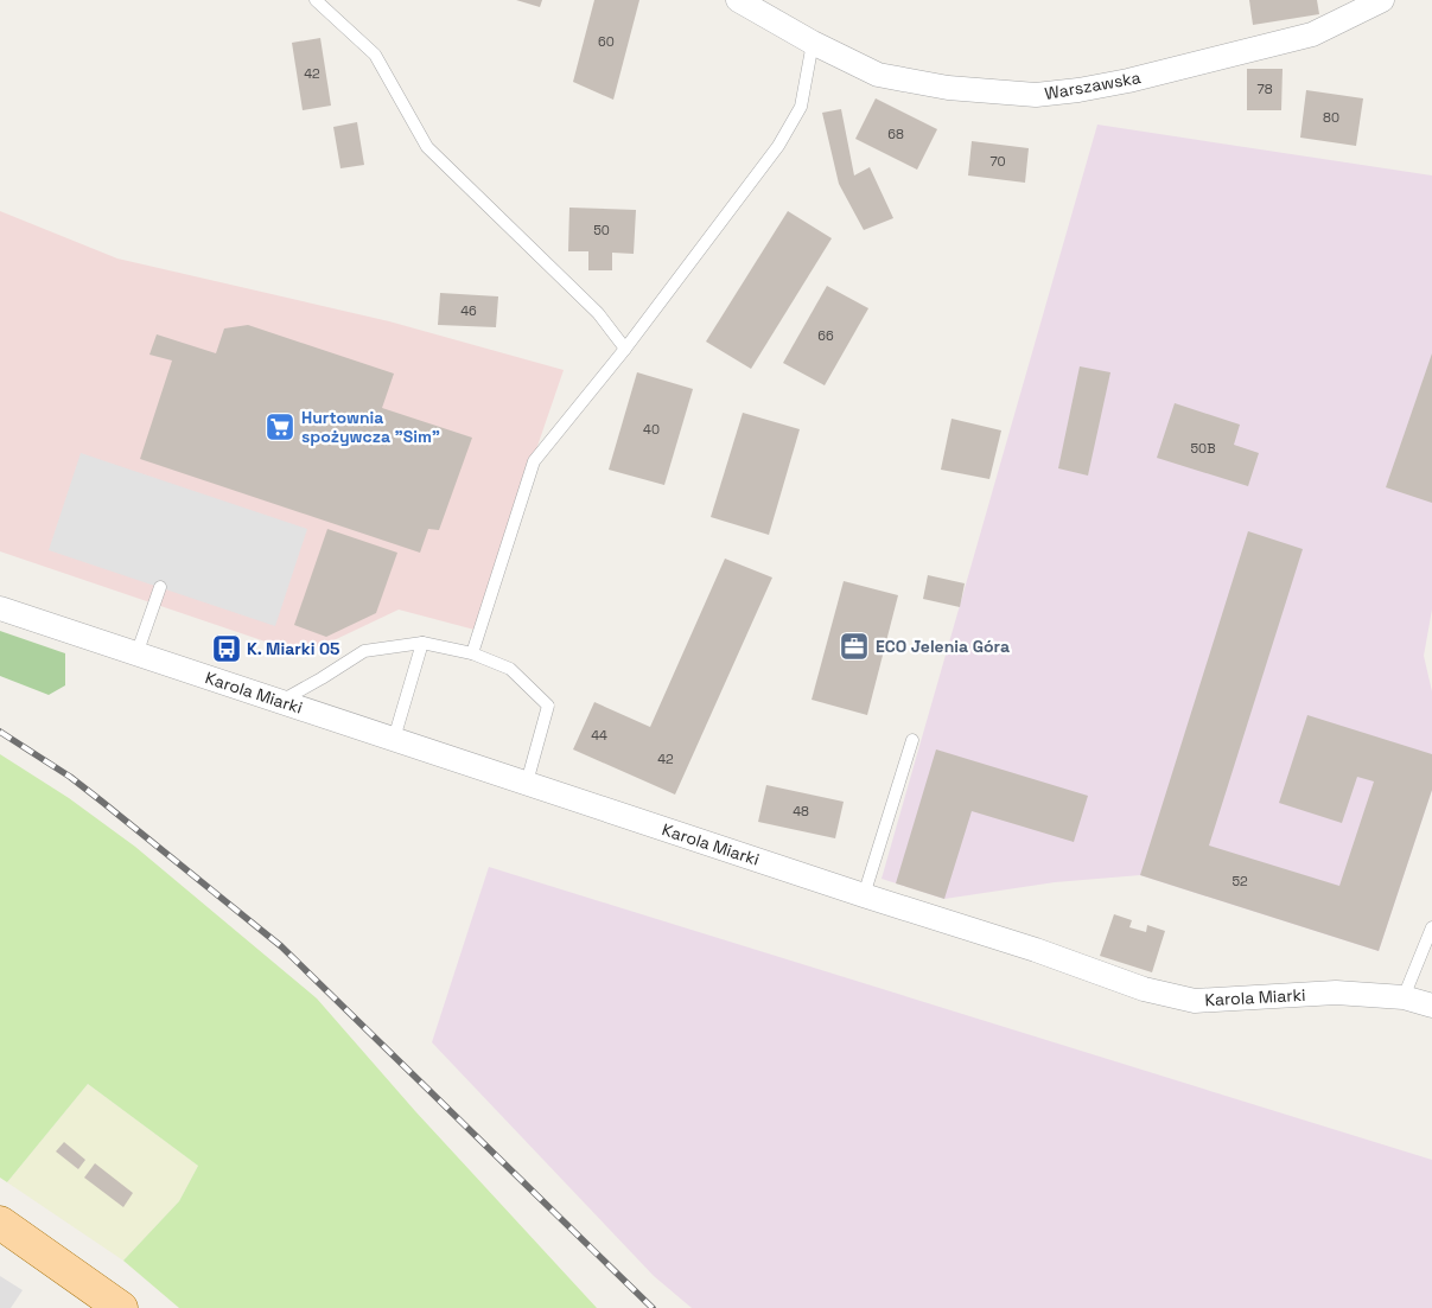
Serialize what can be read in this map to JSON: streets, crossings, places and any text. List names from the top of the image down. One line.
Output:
{"streets":{"street":["Warszawska","Karola Miarki"]},"places":{"supermarket":["Hurtownia spożywcza \"Sim\""],"office":["ECO Jelenia Góra"],"bus stop":["K. Miarki 05"]},"house_numbers":["60","42","78","80","68","70","50","46","66","40","50B","44","42","48","52"]}
